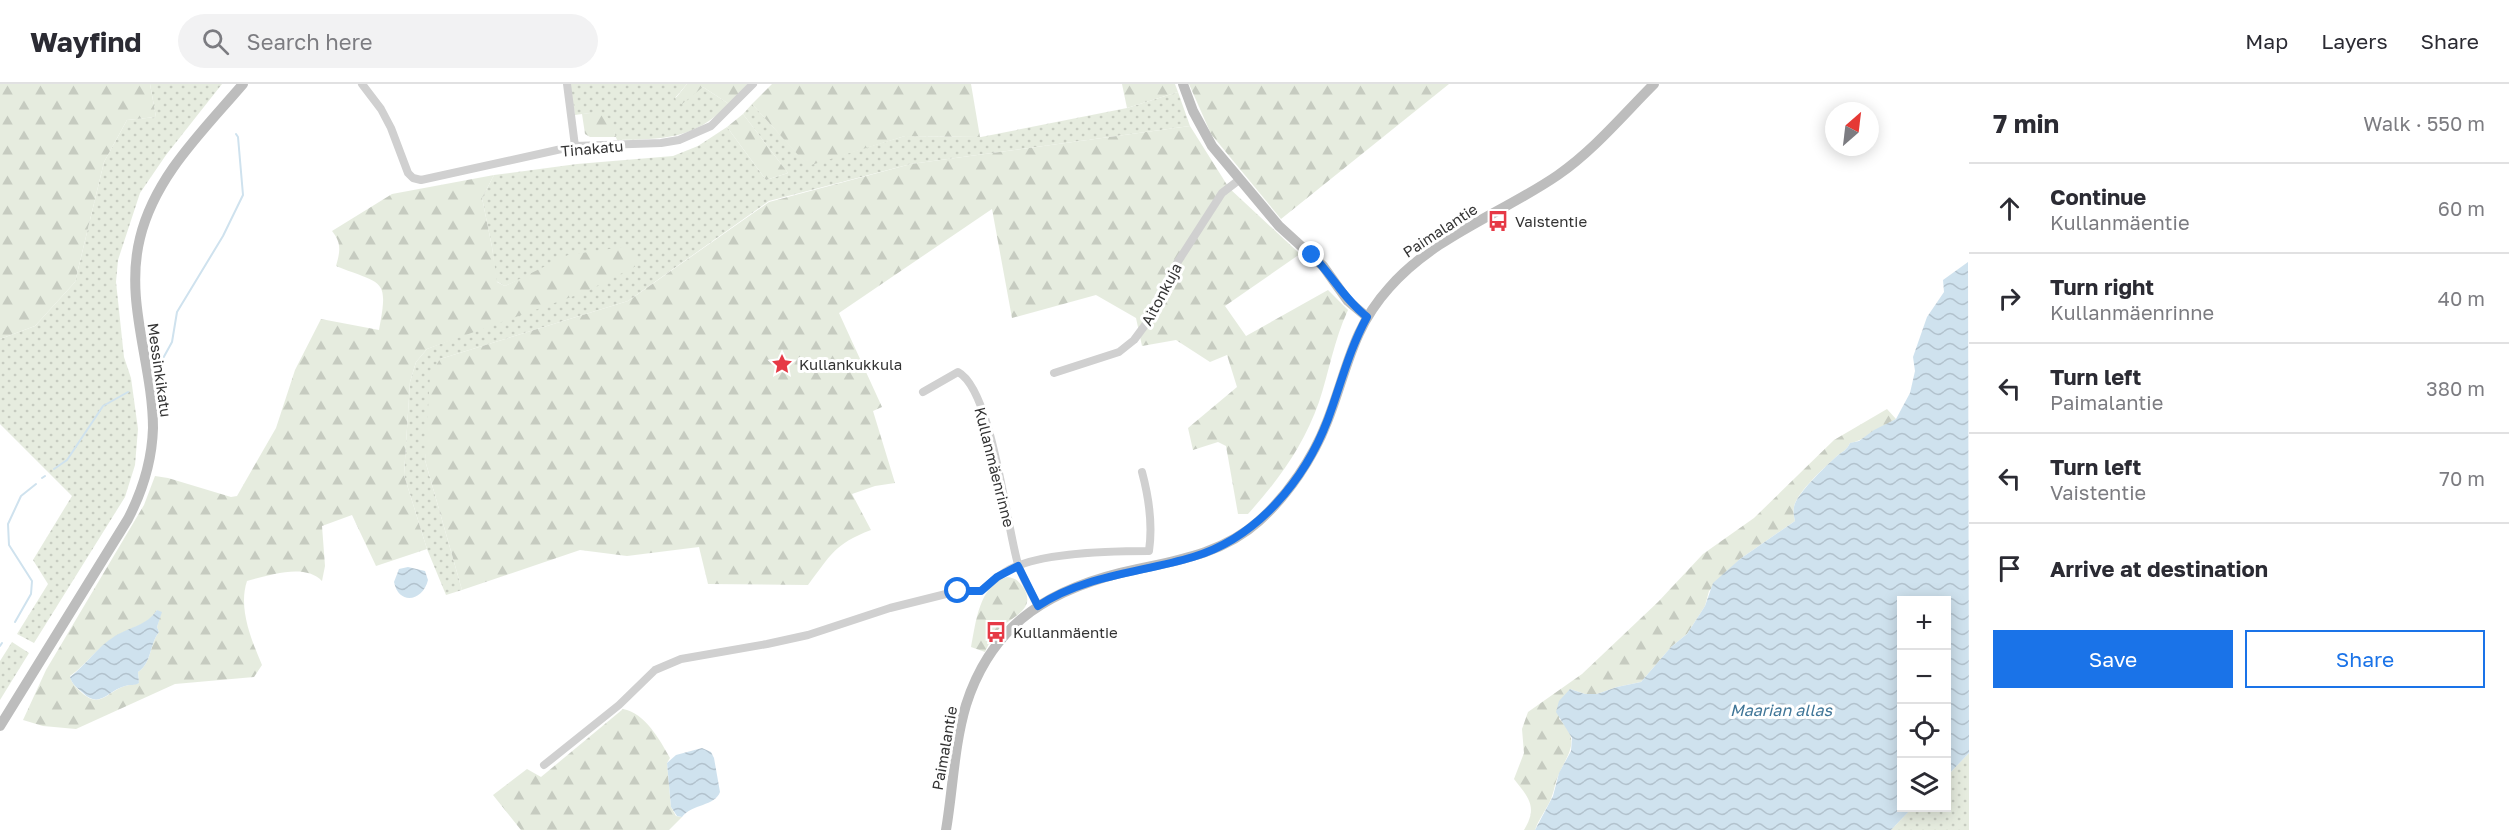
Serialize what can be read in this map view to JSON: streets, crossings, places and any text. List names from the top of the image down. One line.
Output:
{"streets":{"street":["Tinakatu","Paimalantie","Aitonkuja","Messinkikatu","Kullanmäenrinne"]},"crossings":[["Paimalantie","Kullanmäenrinne"]],"water":["Maarian allas"],"places":{"bus stop":["Vaistentie","Kullanmäentie"],"place":["Kullankukkula"]},"north":"top right","page":{"header":"Wayfind","search":"Search here","nav":["Map","Layers","Share"],"heading":["7 min","Walk · 550 m"],"list":[["Continue","Kullanmäentie","60 m"],["Turn right","Kullanmäenrinne","40 m"],["Turn left","Paimalantie","380 m"],["Turn left","Vaistentie","70 m"],"Arrive at destination"],"map_buttons":["+","−"],"buttons":["Save","Share"]}}
